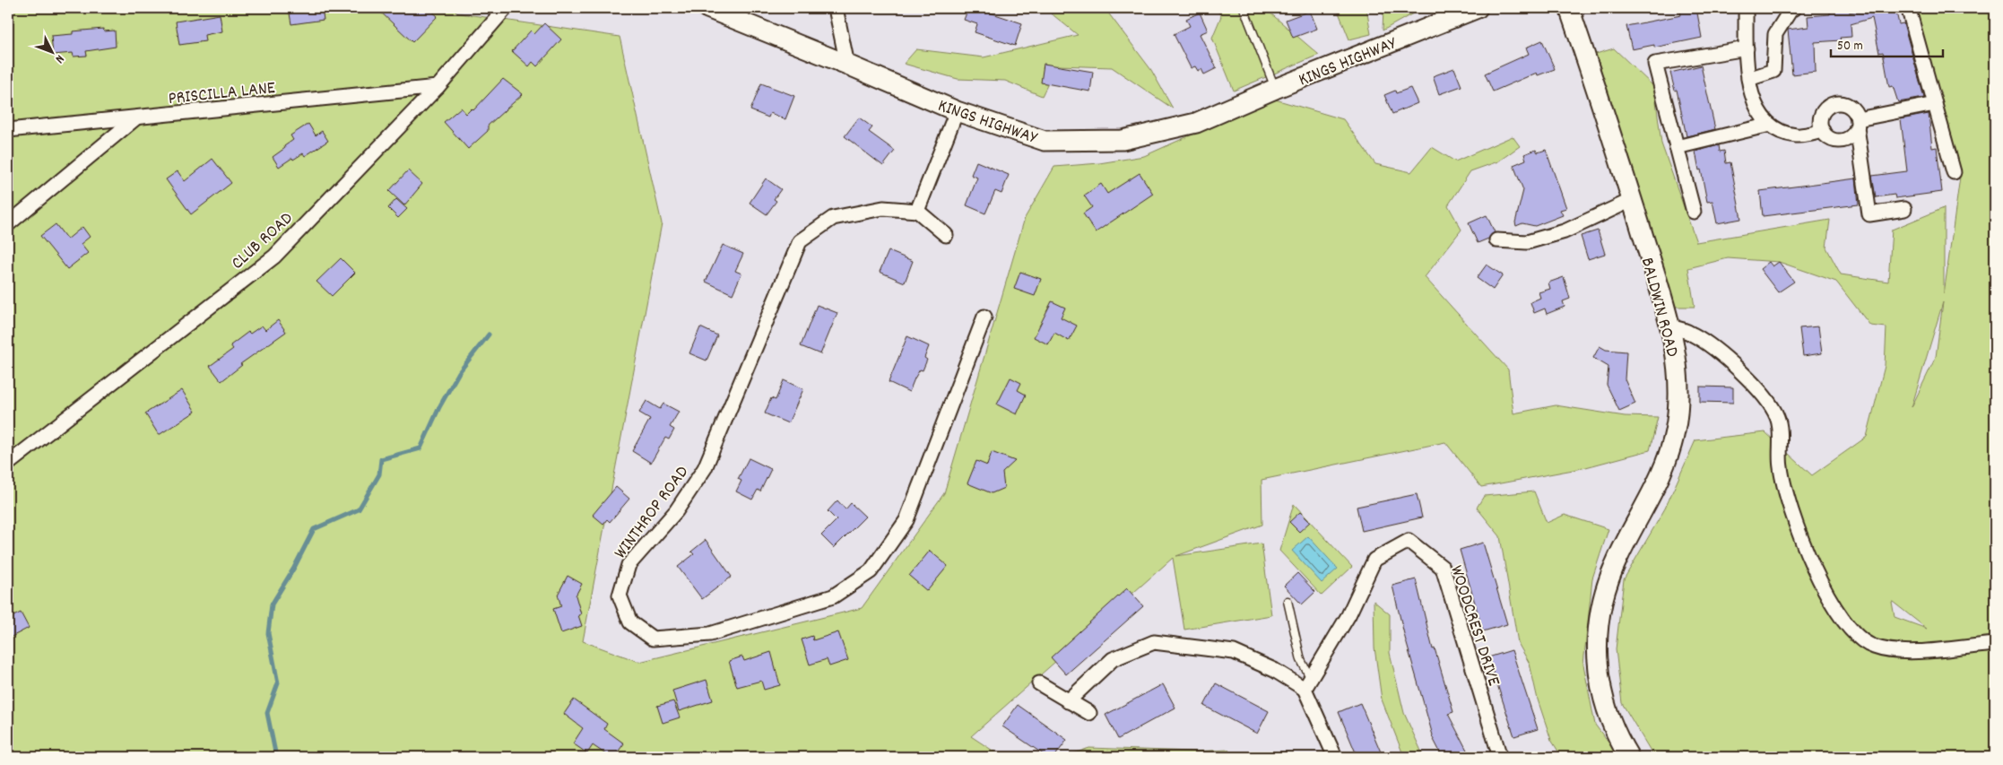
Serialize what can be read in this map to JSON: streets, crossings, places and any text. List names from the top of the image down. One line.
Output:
{"streets":{"street":["KINGS HIGHWAY","PRISCILLA LANE","CLUB ROAD","BALDWIN ROAD","WINTHROP ROAD","WOODCREST DRIVE"]},"crossings":[["PRISCILLA LANE","CLUB ROAD"]],"scale_bar":"50 m","north":"bottom right"}
